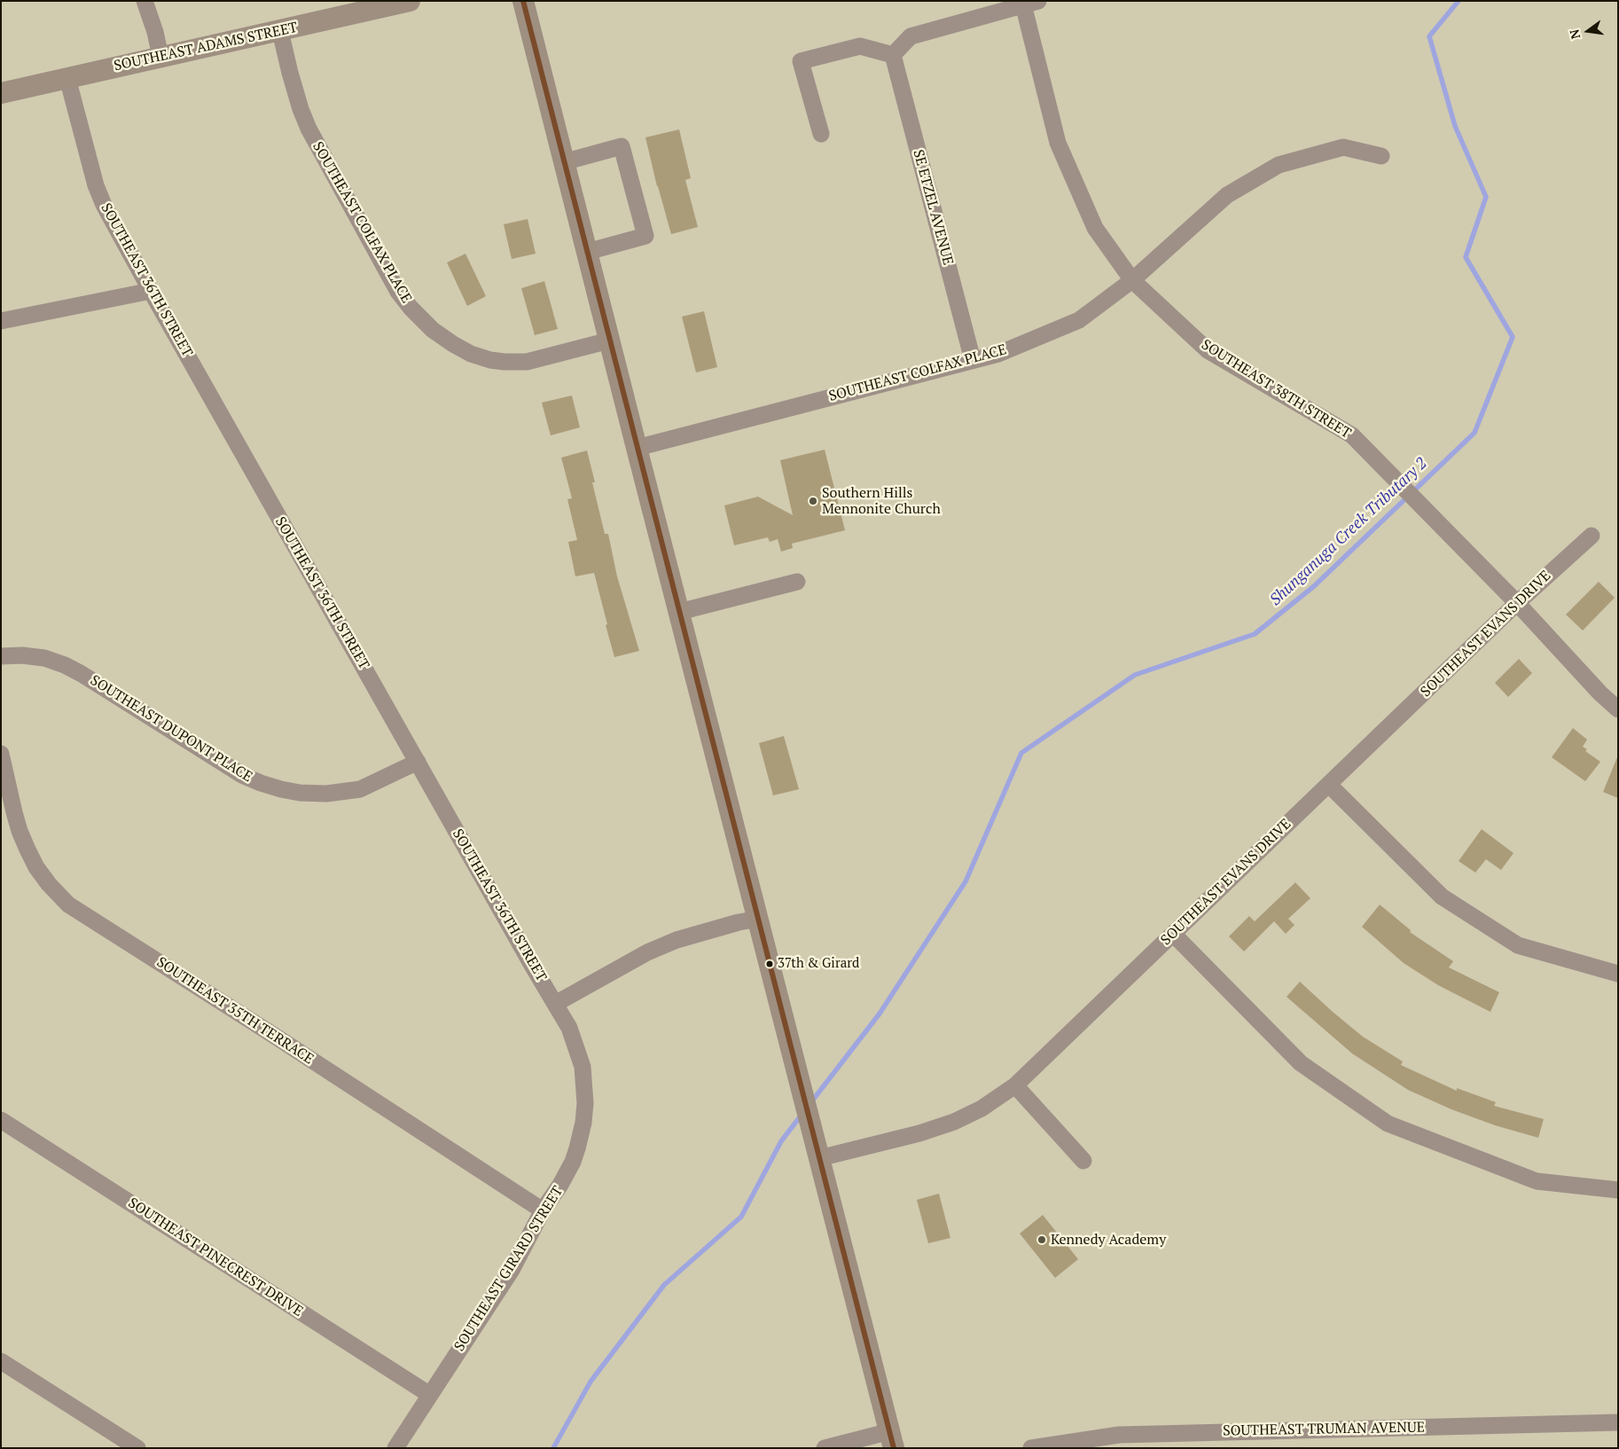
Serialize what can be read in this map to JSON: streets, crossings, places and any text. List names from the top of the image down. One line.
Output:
{"streets":{"main road":["SOUTHEAST ADAMS STREET"],"street":["SE ETZEL AVENUE","SOUTHEAST COLFAX PLACE","SOUTHEAST 36TH STREET","SOUTHEAST 38TH STREET","SOUTHEAST EVANS DRIVE","SOUTHEAST DUPONT PLACE","SOUTHEAST 35TH TERRACE","SOUTHEAST PINECREST DRIVE","SOUTHEAST GIRARD STREET","SOUTHEAST TRUMAN AVENUE"]},"crossings":[["SOUTHEAST ADAMS STREET","SOUTHEAST COLFAX PLACE"],["SOUTHEAST ADAMS STREET","SOUTHEAST 36TH STREET"],["SE ETZEL AVENUE","SOUTHEAST COLFAX PLACE"],["SOUTHEAST COLFAX PLACE","SOUTHEAST 38TH STREET"],["SOUTHEAST 36TH STREET","SOUTHEAST DUPONT PLACE"],["SOUTHEAST 36TH STREET","SOUTHEAST GIRARD STREET"],["SOUTHEAST 38TH STREET","SOUTHEAST EVANS DRIVE"],["SOUTHEAST 35TH TERRACE","SOUTHEAST GIRARD STREET"],["SOUTHEAST PINECREST DRIVE","SOUTHEAST GIRARD STREET"]],"water":["Shunganuga Creek Tributary 2"],"places":["Southern Hills Mennonite Church","37th & Girard","Kennedy Academy"],"north":"left"}
